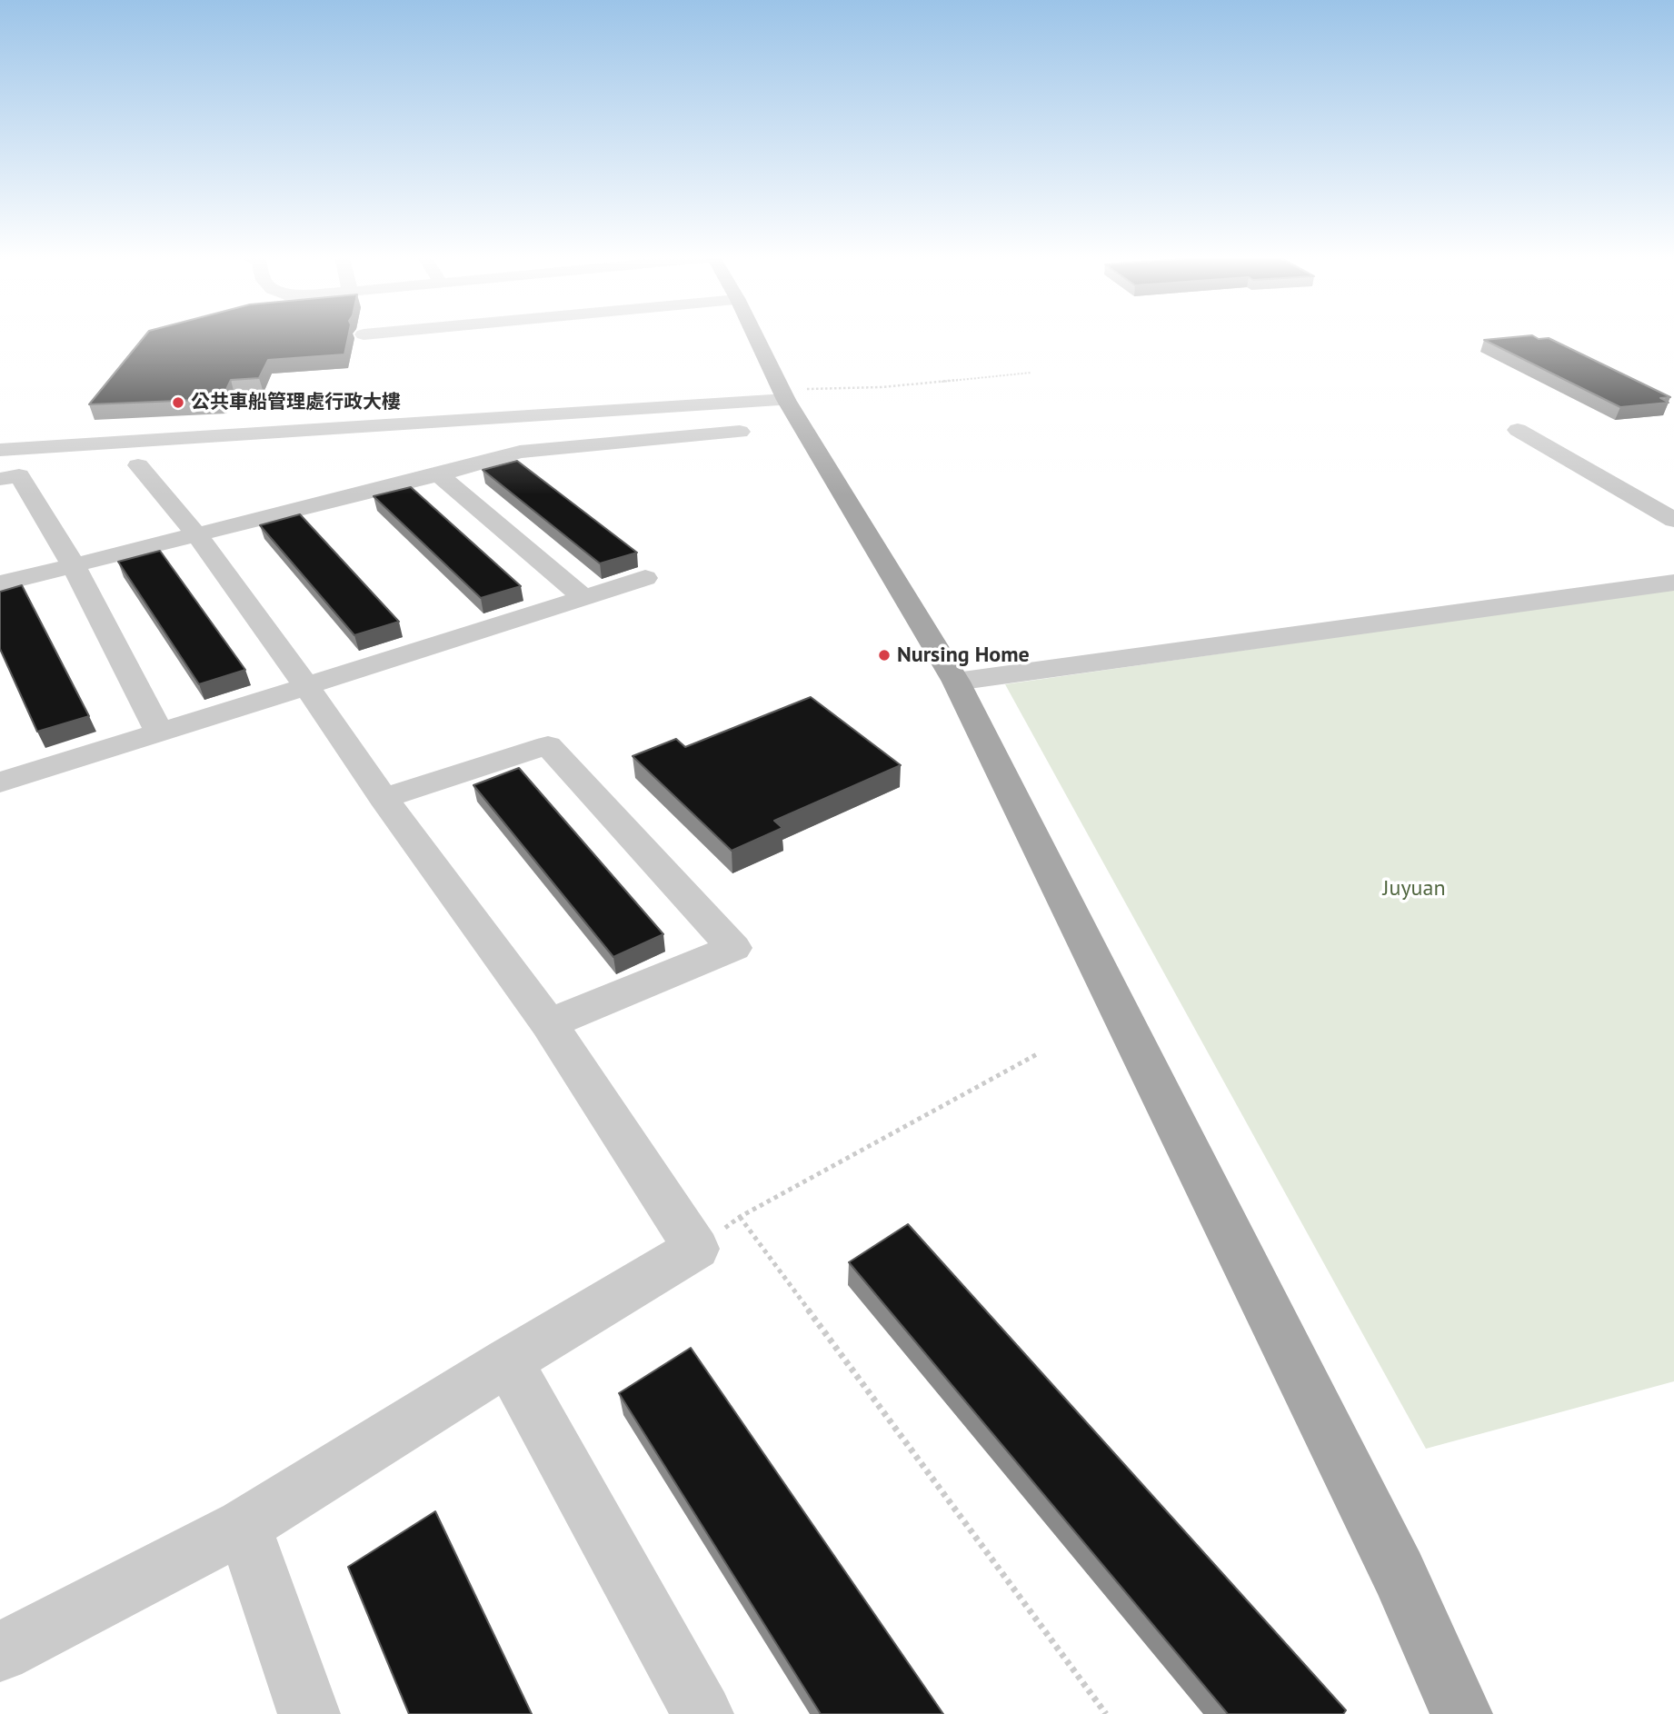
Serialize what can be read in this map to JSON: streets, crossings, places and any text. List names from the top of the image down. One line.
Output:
{"parks":["Juyuan"],"places":["公共車船管理處行政大樓","Nursing Home"]}
